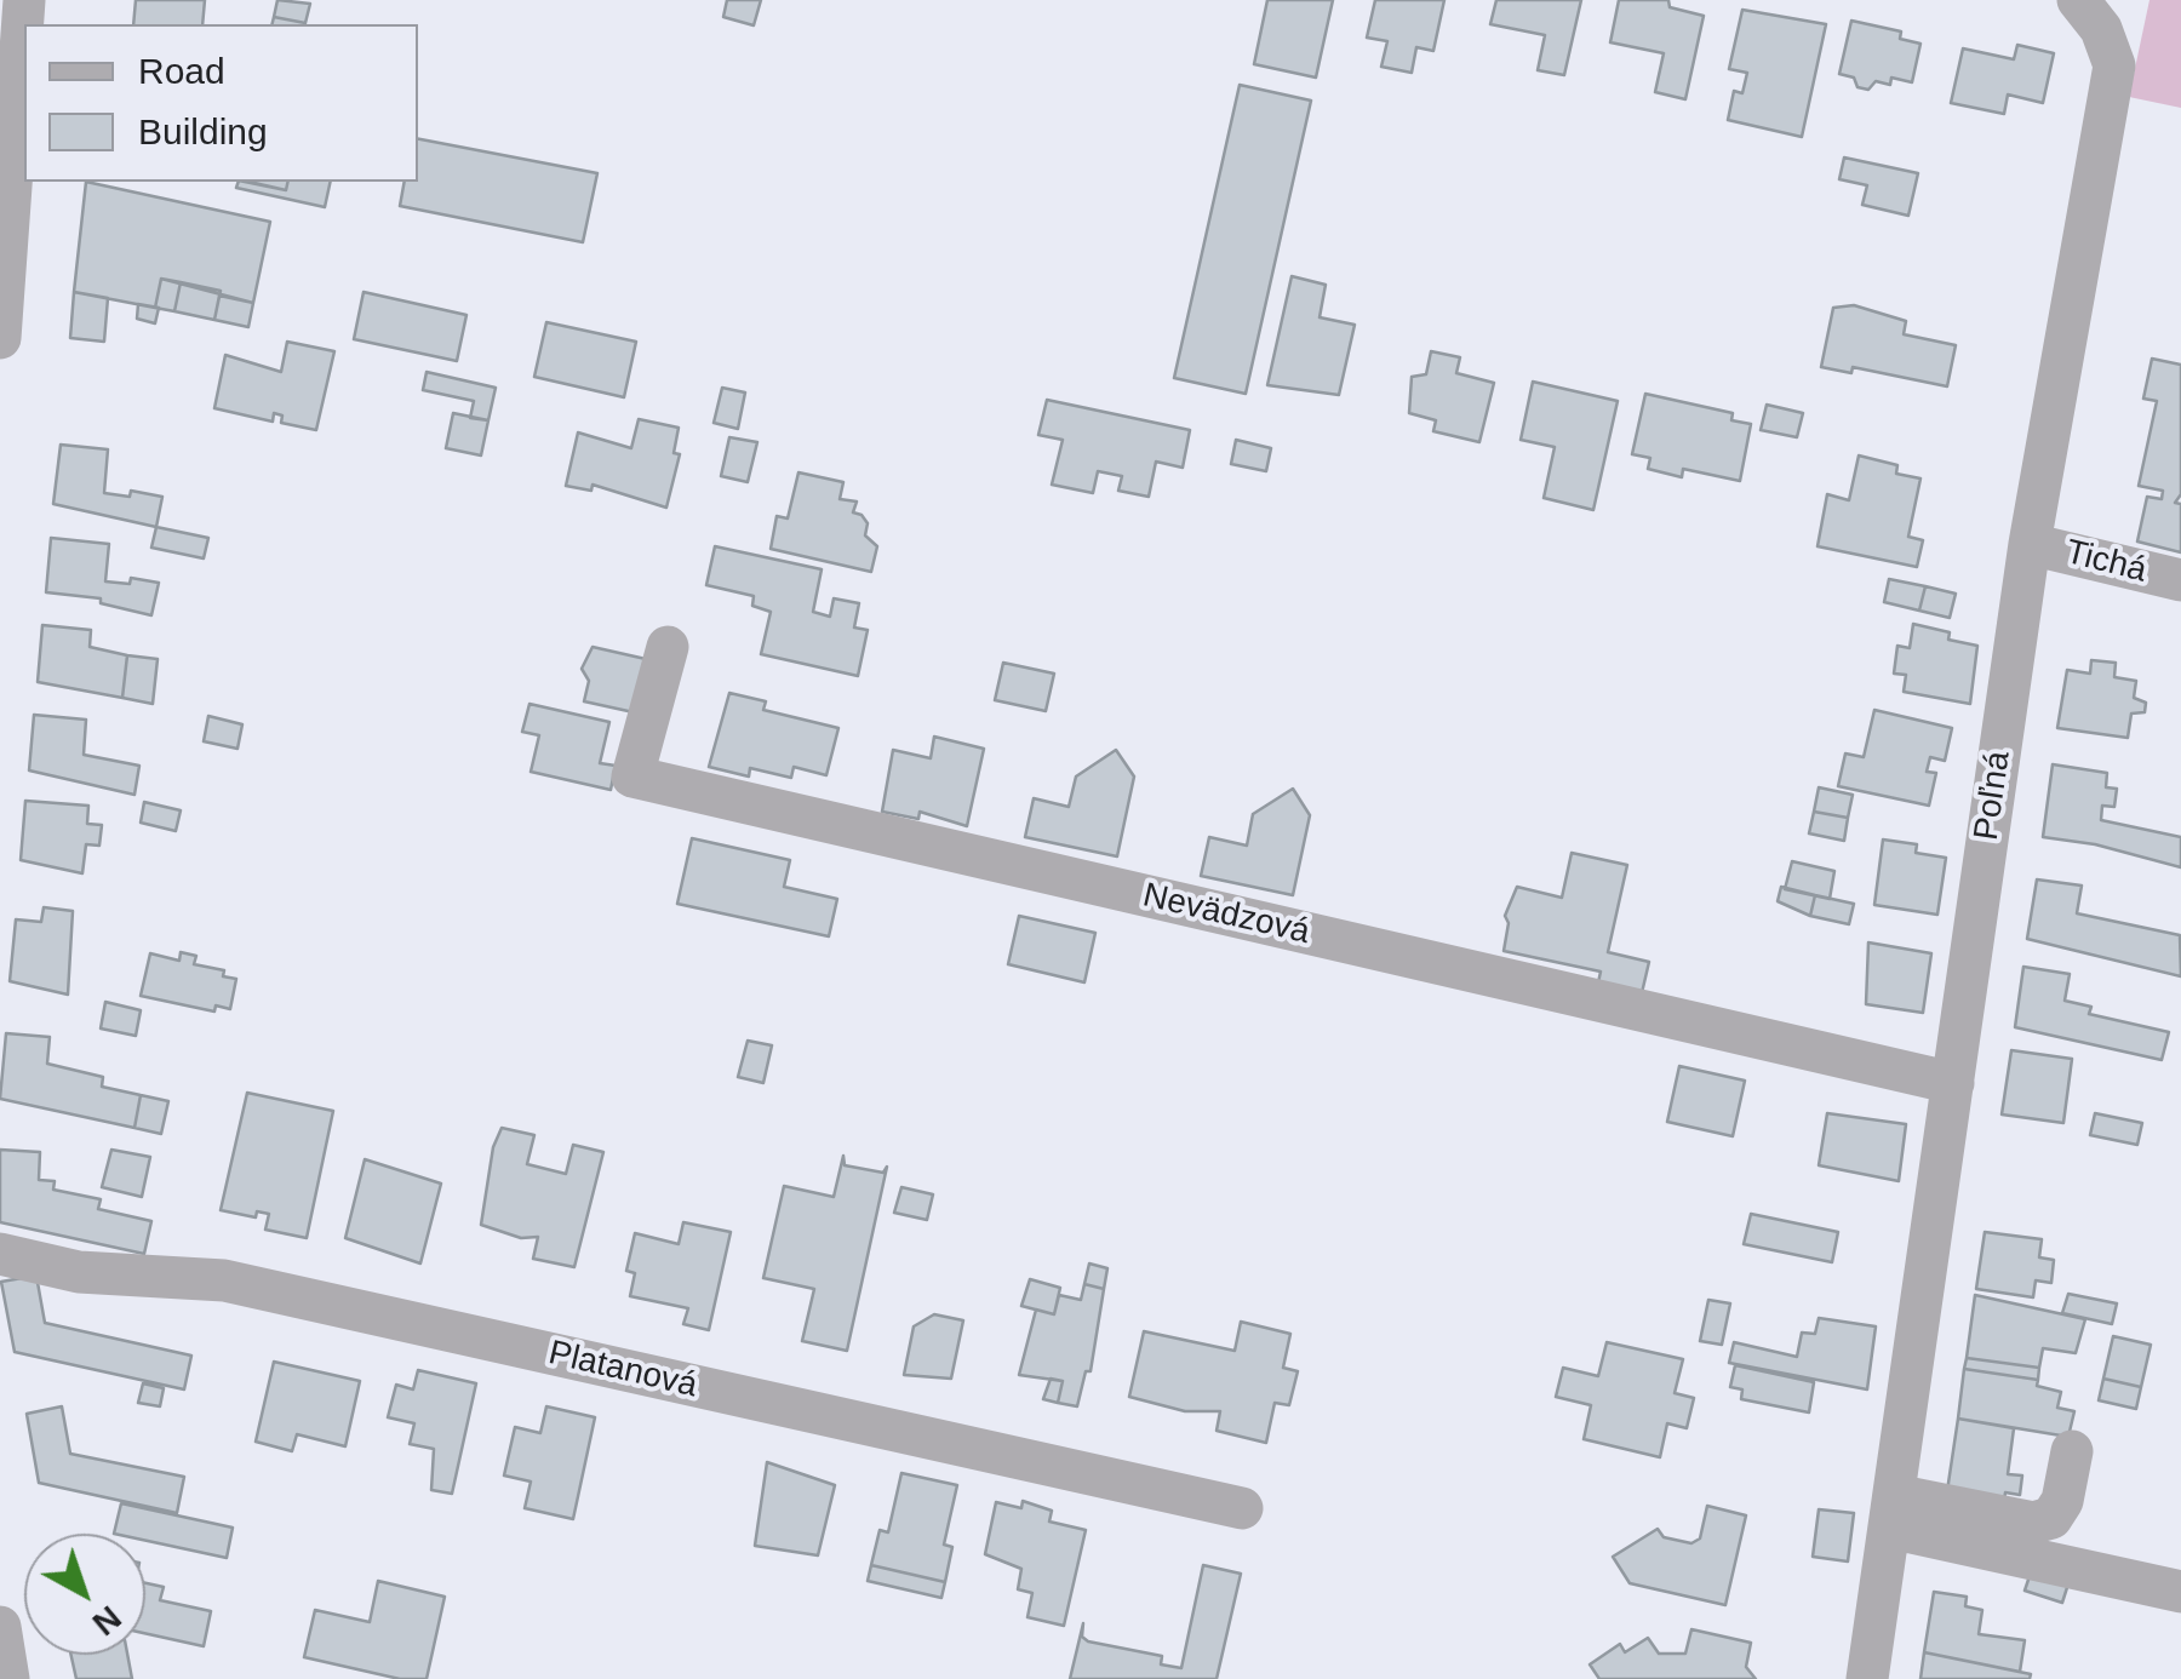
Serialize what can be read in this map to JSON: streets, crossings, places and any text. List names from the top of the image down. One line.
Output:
{"streets":{"street":["Tichá","Poľná","Nevädzová","Platanová"]},"crossings":[["Tichá","Poľná"],["Poľná","Nevädzová"]],"legend":["Road","Building"],"north":"bottom right"}
